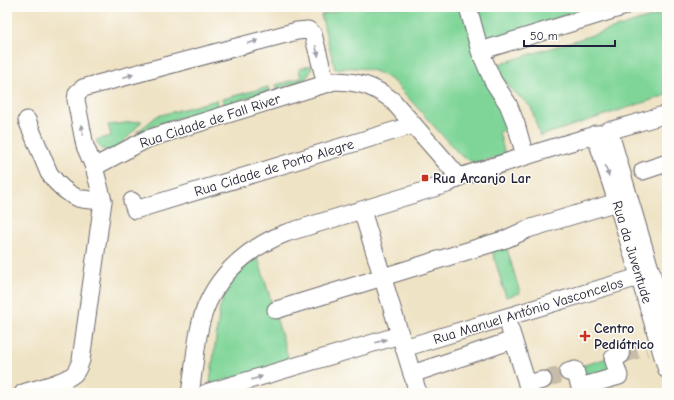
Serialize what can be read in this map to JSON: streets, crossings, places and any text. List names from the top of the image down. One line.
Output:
{"streets":{"street":["Rua Cidade de Fall River","Rua Cidade de Porto Alegre","Rua da Juventude","Rua Manuel António Vasconcelos"]},"crossings":[["Rua Cidade de Fall River","Rua Cidade de Porto Alegre"],["Rua da Juventude","Rua Manuel António Vasconcelos"]],"places":{"transit":["Rua Arcanjo Lar"],"health":["Centro Pediátrico"]},"scale_bar":"50 m"}
